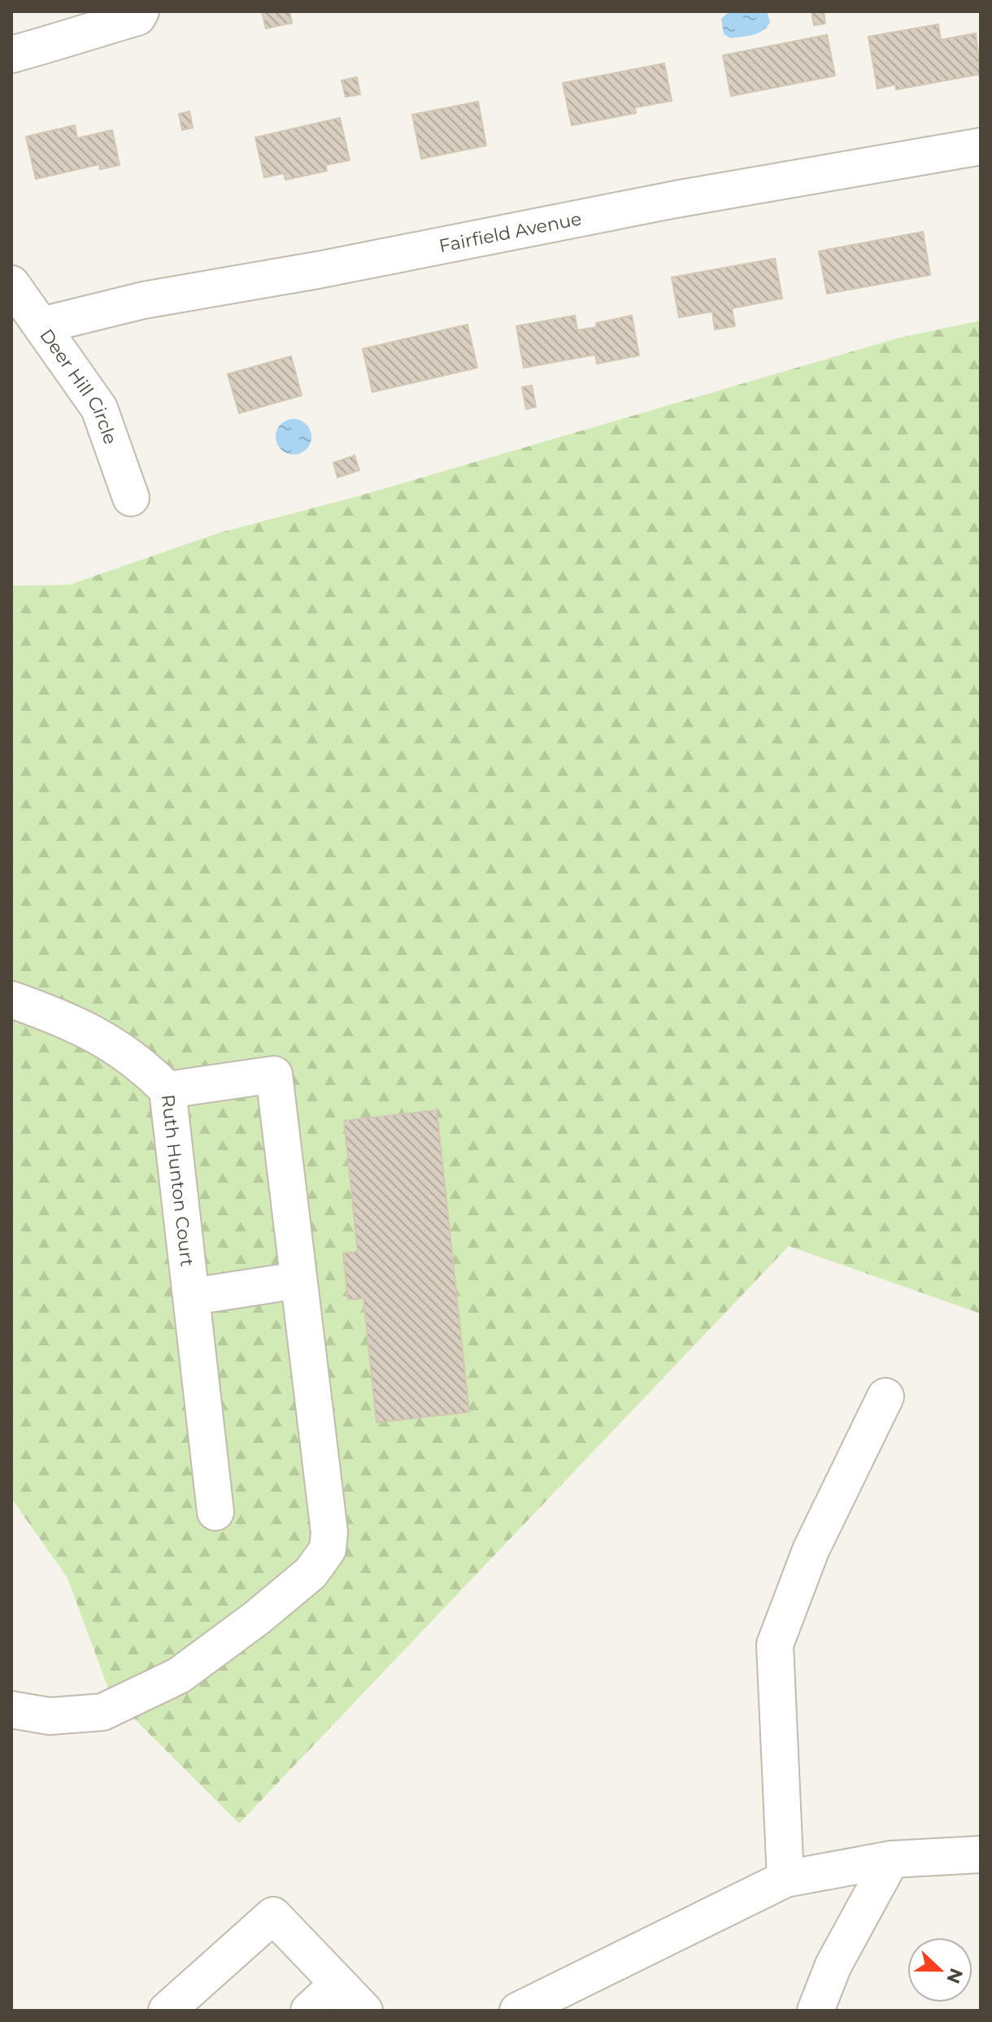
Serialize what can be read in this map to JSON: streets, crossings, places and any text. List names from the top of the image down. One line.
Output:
{"streets":{"street":["Fairfield Avenue","Deer Hill Circle","Ruth Hunton Court"]},"crossings":[["Fairfield Avenue","Deer Hill Circle"]],"north":"right"}
